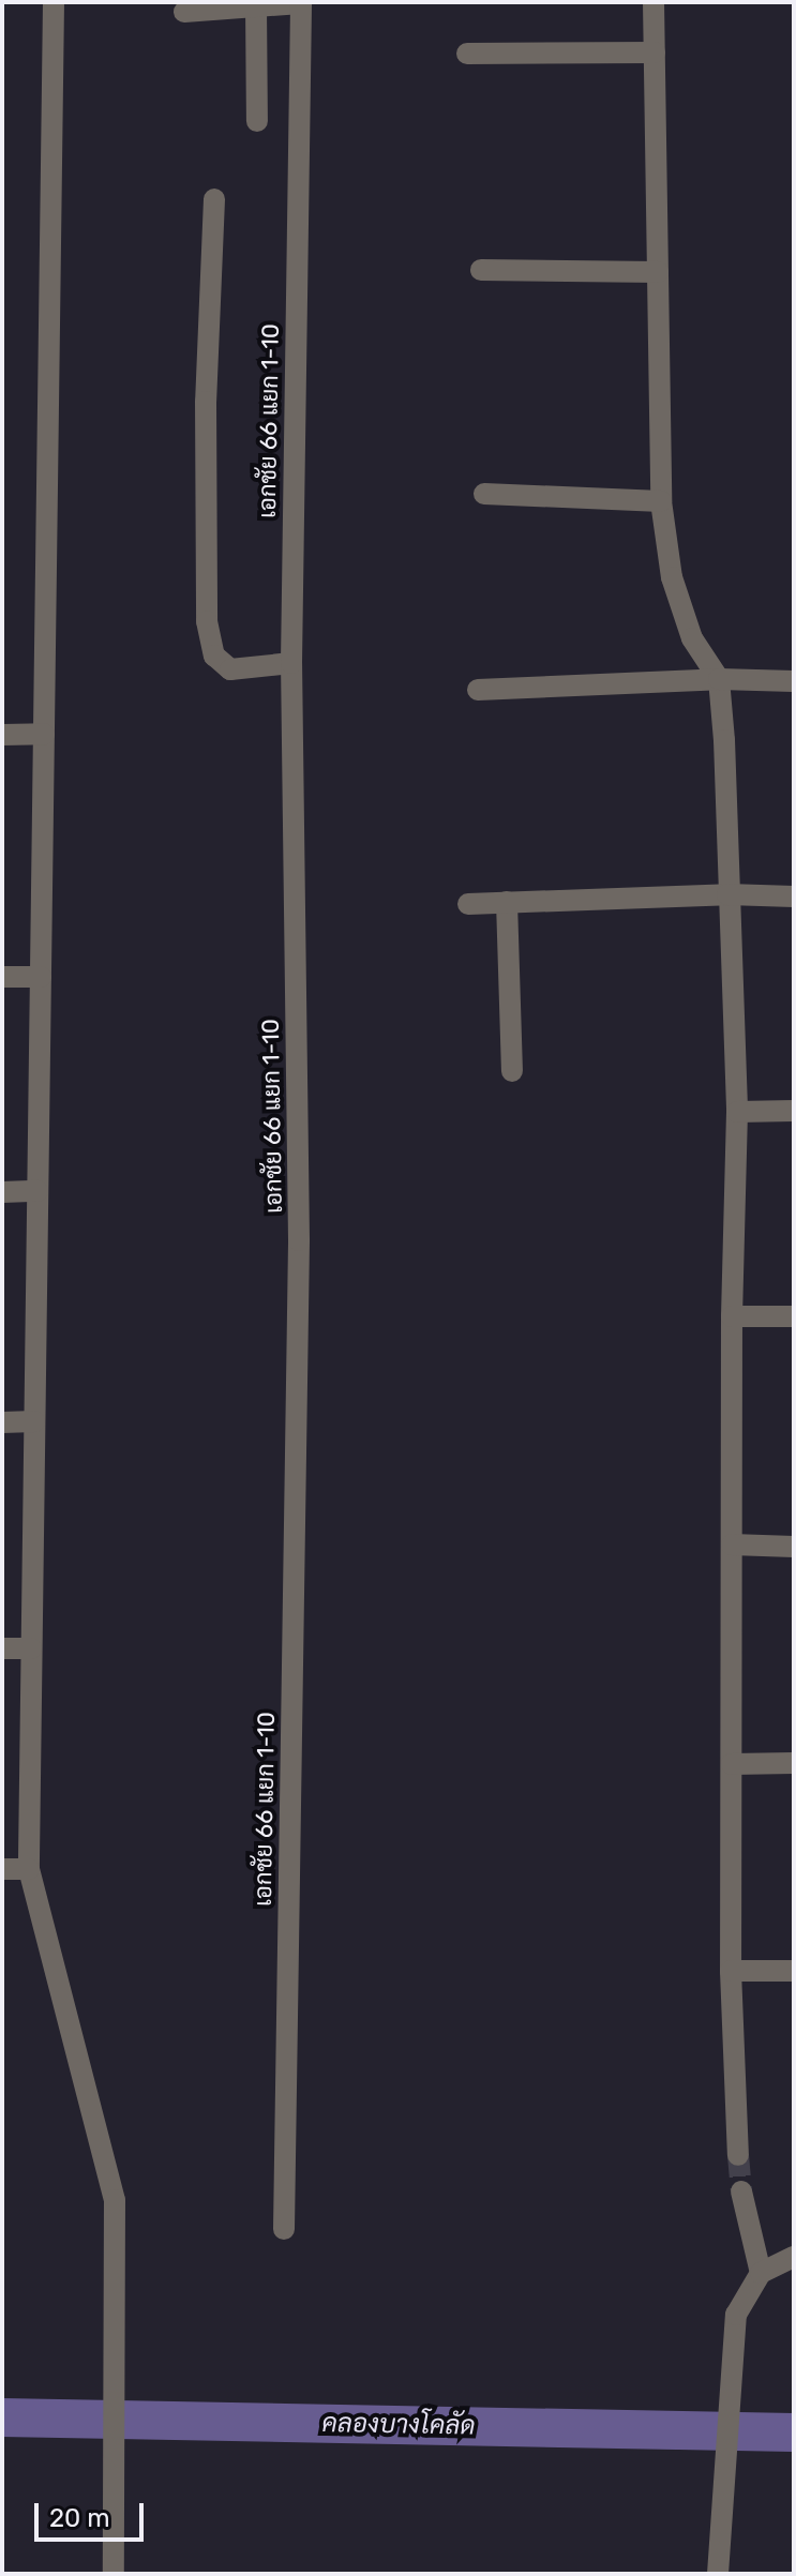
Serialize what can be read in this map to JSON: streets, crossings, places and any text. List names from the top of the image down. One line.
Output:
{"streets":{"street":["เอกชัย 66 แยก 1-10"]},"water":["คลองบางโคลัด"],"scale_bar":"20 m"}
